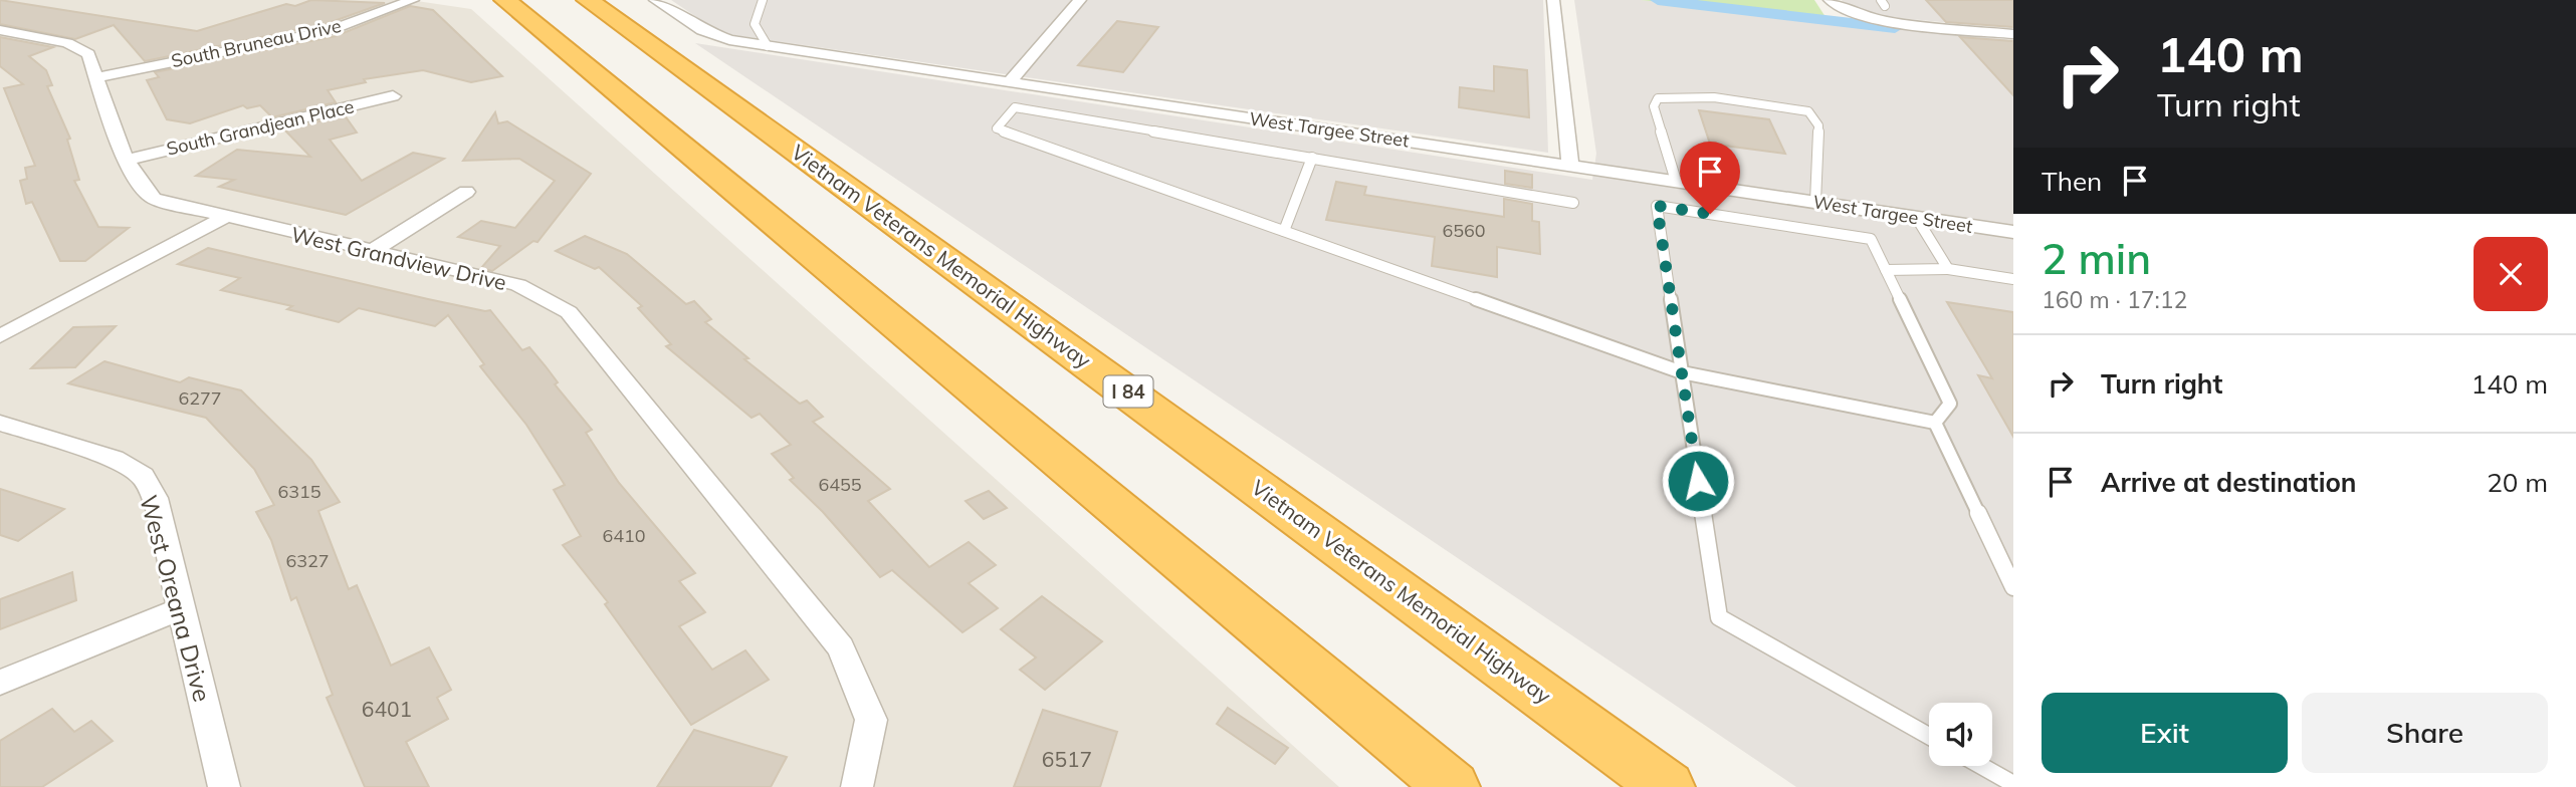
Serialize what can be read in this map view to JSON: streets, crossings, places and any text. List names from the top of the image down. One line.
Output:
{"streets":{"highway":["Vietnam Veterans Memorial Highway","I 84"],"street":["South Bruneau Drive","South Grandjean Place","West Targee Street","West Grandview Drive","West Oreana Drive"]},"crossings":[["South Bruneau Drive","West Grandview Drive"],["South Grandjean Place","West Grandview Drive"]],"house_numbers":["6560","6277","6455","6315","6410","6327","6401","6517"],"page":{"turn":["140 m","Turn right"],"then":"Then","heading":["2 min","160 m · 17:12"],"list":[{"name":"Turn right","value":"140 m"},{"name":"Arrive at destination","value":"20 m"}],"buttons":["Exit","Share"]}}
